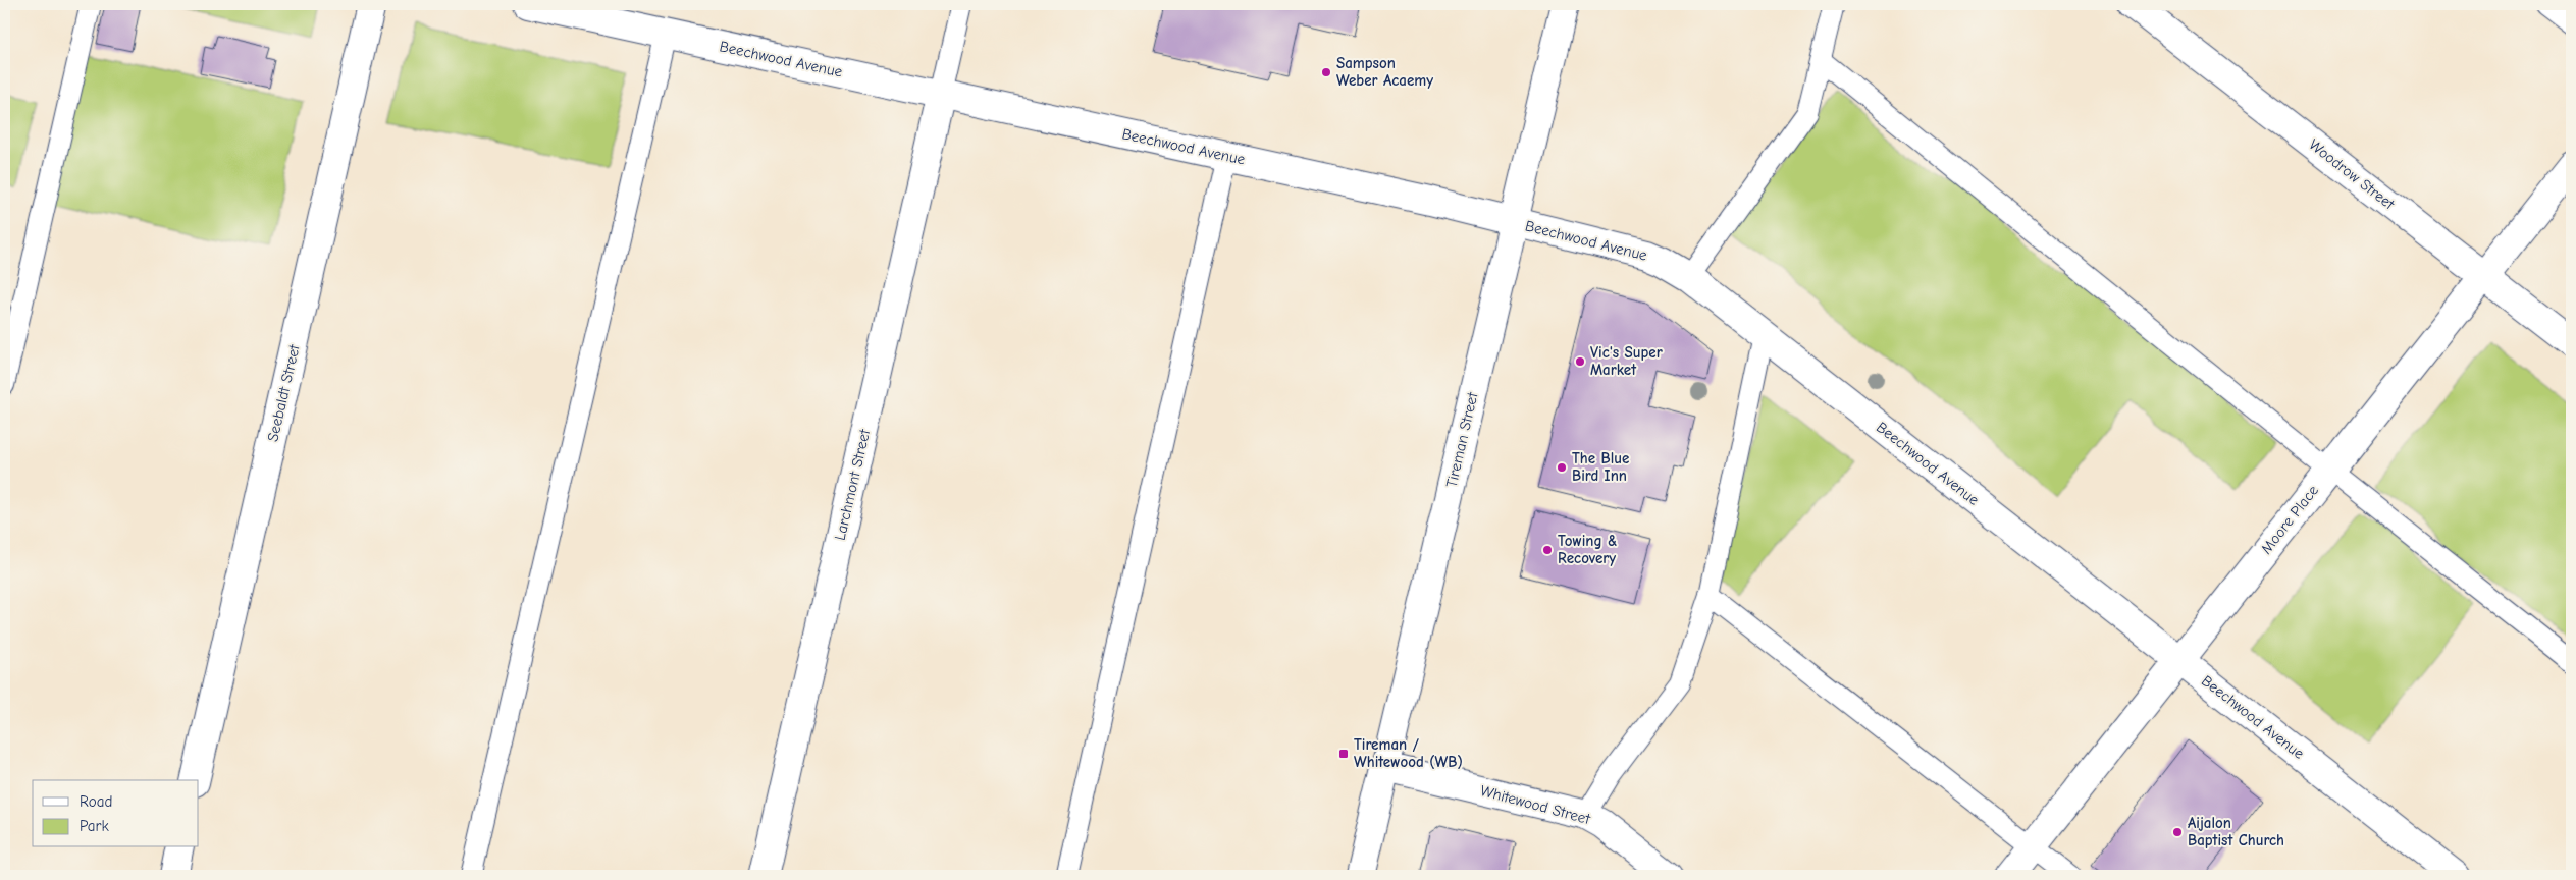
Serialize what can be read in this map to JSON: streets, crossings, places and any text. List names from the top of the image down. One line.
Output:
{"streets":{"street":["Beechwood Avenue","Woodrow Street","Seebaldt Street","Tireman Street","Larchmont Street","Moore Place","Whitewood Street"]},"crossings":[["Beechwood Avenue","Tireman Street"],["Beechwood Avenue","Larchmont Street"],["Beechwood Avenue","Moore Place"],["Woodrow Street","Moore Place"],["Tireman Street","Whitewood Street"]],"places":{"other":["Sampson Weber Acaemy","Vic's Super Market","The Blue Bird Inn","Towing & Recovery","Aijalon Baptist Church"],"transit":["Tireman / Whitewood (WB)"]},"legend":["Road","Park"]}
